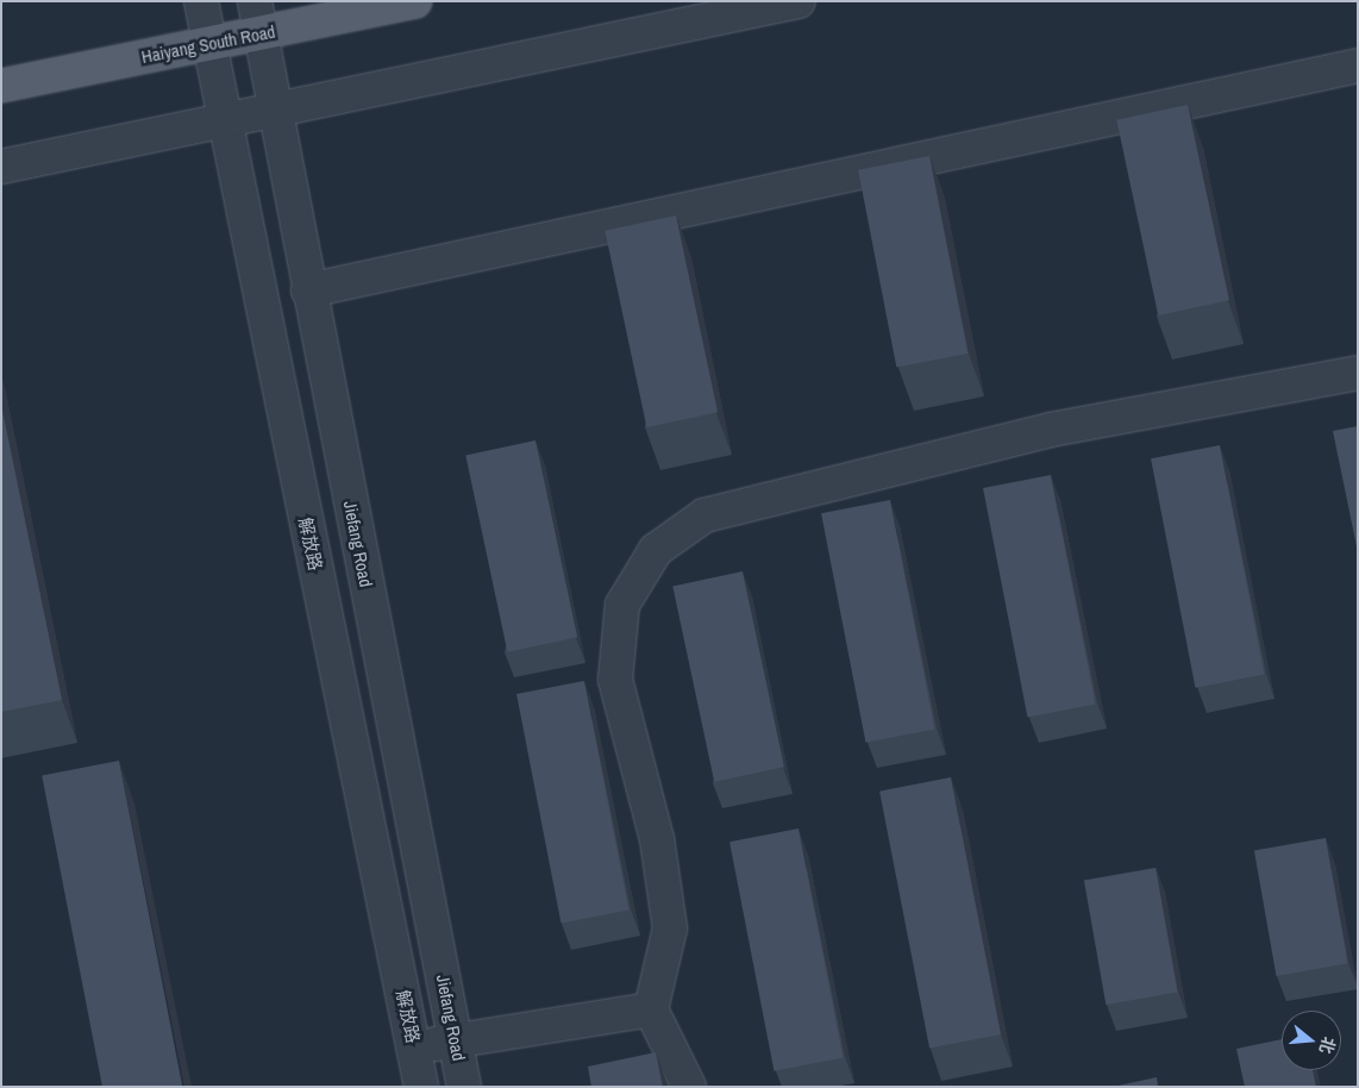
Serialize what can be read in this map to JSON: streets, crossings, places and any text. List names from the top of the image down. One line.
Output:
{"streets":{"main road":["Haiyang South Road"],"street":["解放路","Jiefang Road"]},"crossings":[["Haiyang South Road","解放路"],["Haiyang South Road","Jiefang Road"]],"north":"right"}
